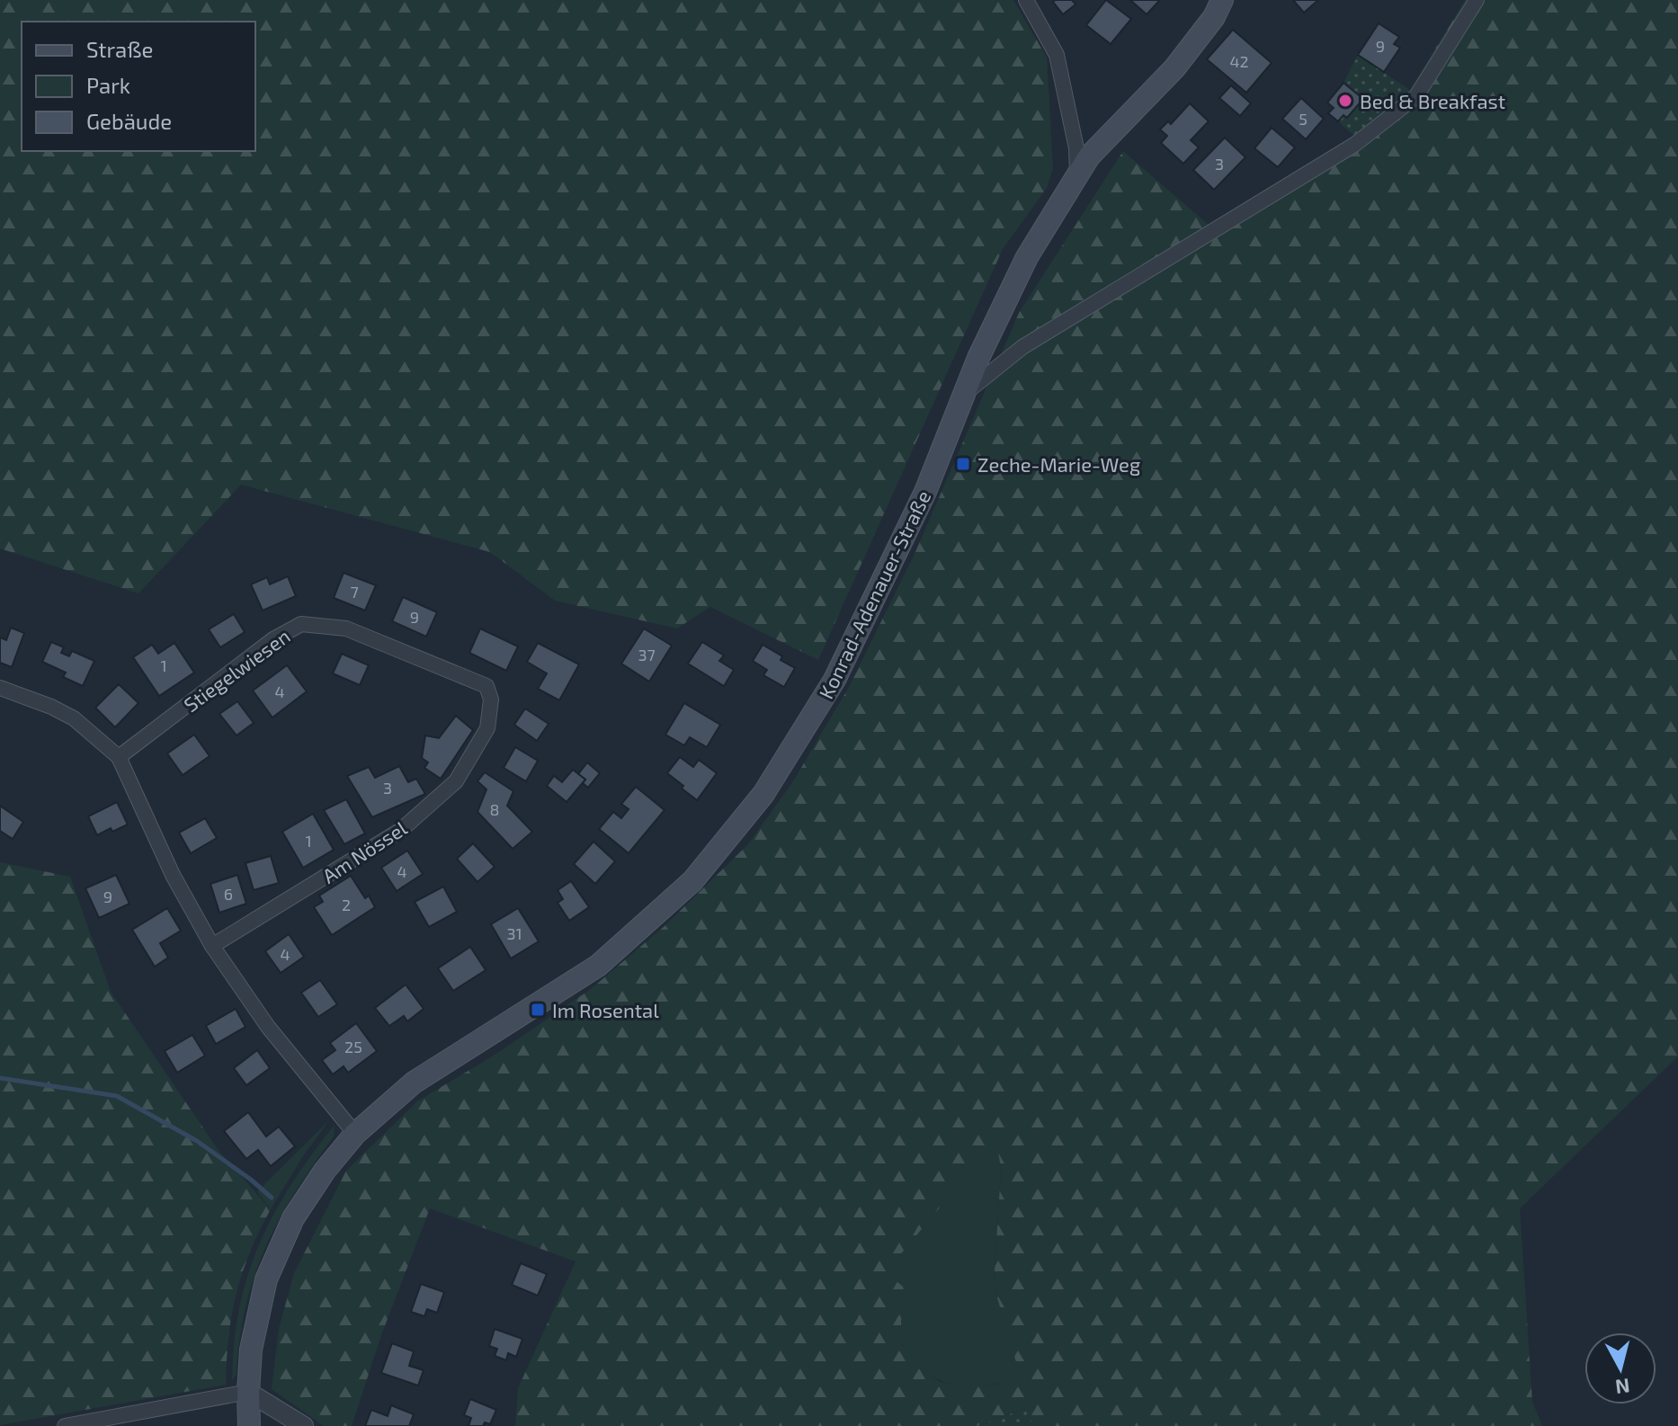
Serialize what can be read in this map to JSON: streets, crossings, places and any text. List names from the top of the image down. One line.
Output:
{"streets":{"main road":["Konrad-Adenauer-Straße"],"street":["Stiegelwiesen","Am Nössel"]},"crossings":[["Stiegelwiesen","Am Nössel"]],"places":{"other":["Bed & Breakfast"],"transit":["Zeche-Marie-Weg","Im Rosental"]},"house_numbers":["9","42","5","3","7","9","37","1","4","3","8","1","4","6","9","2","31","4","25"],"legend":["Straße","Park","Gebäude"],"north":"bottom"}
